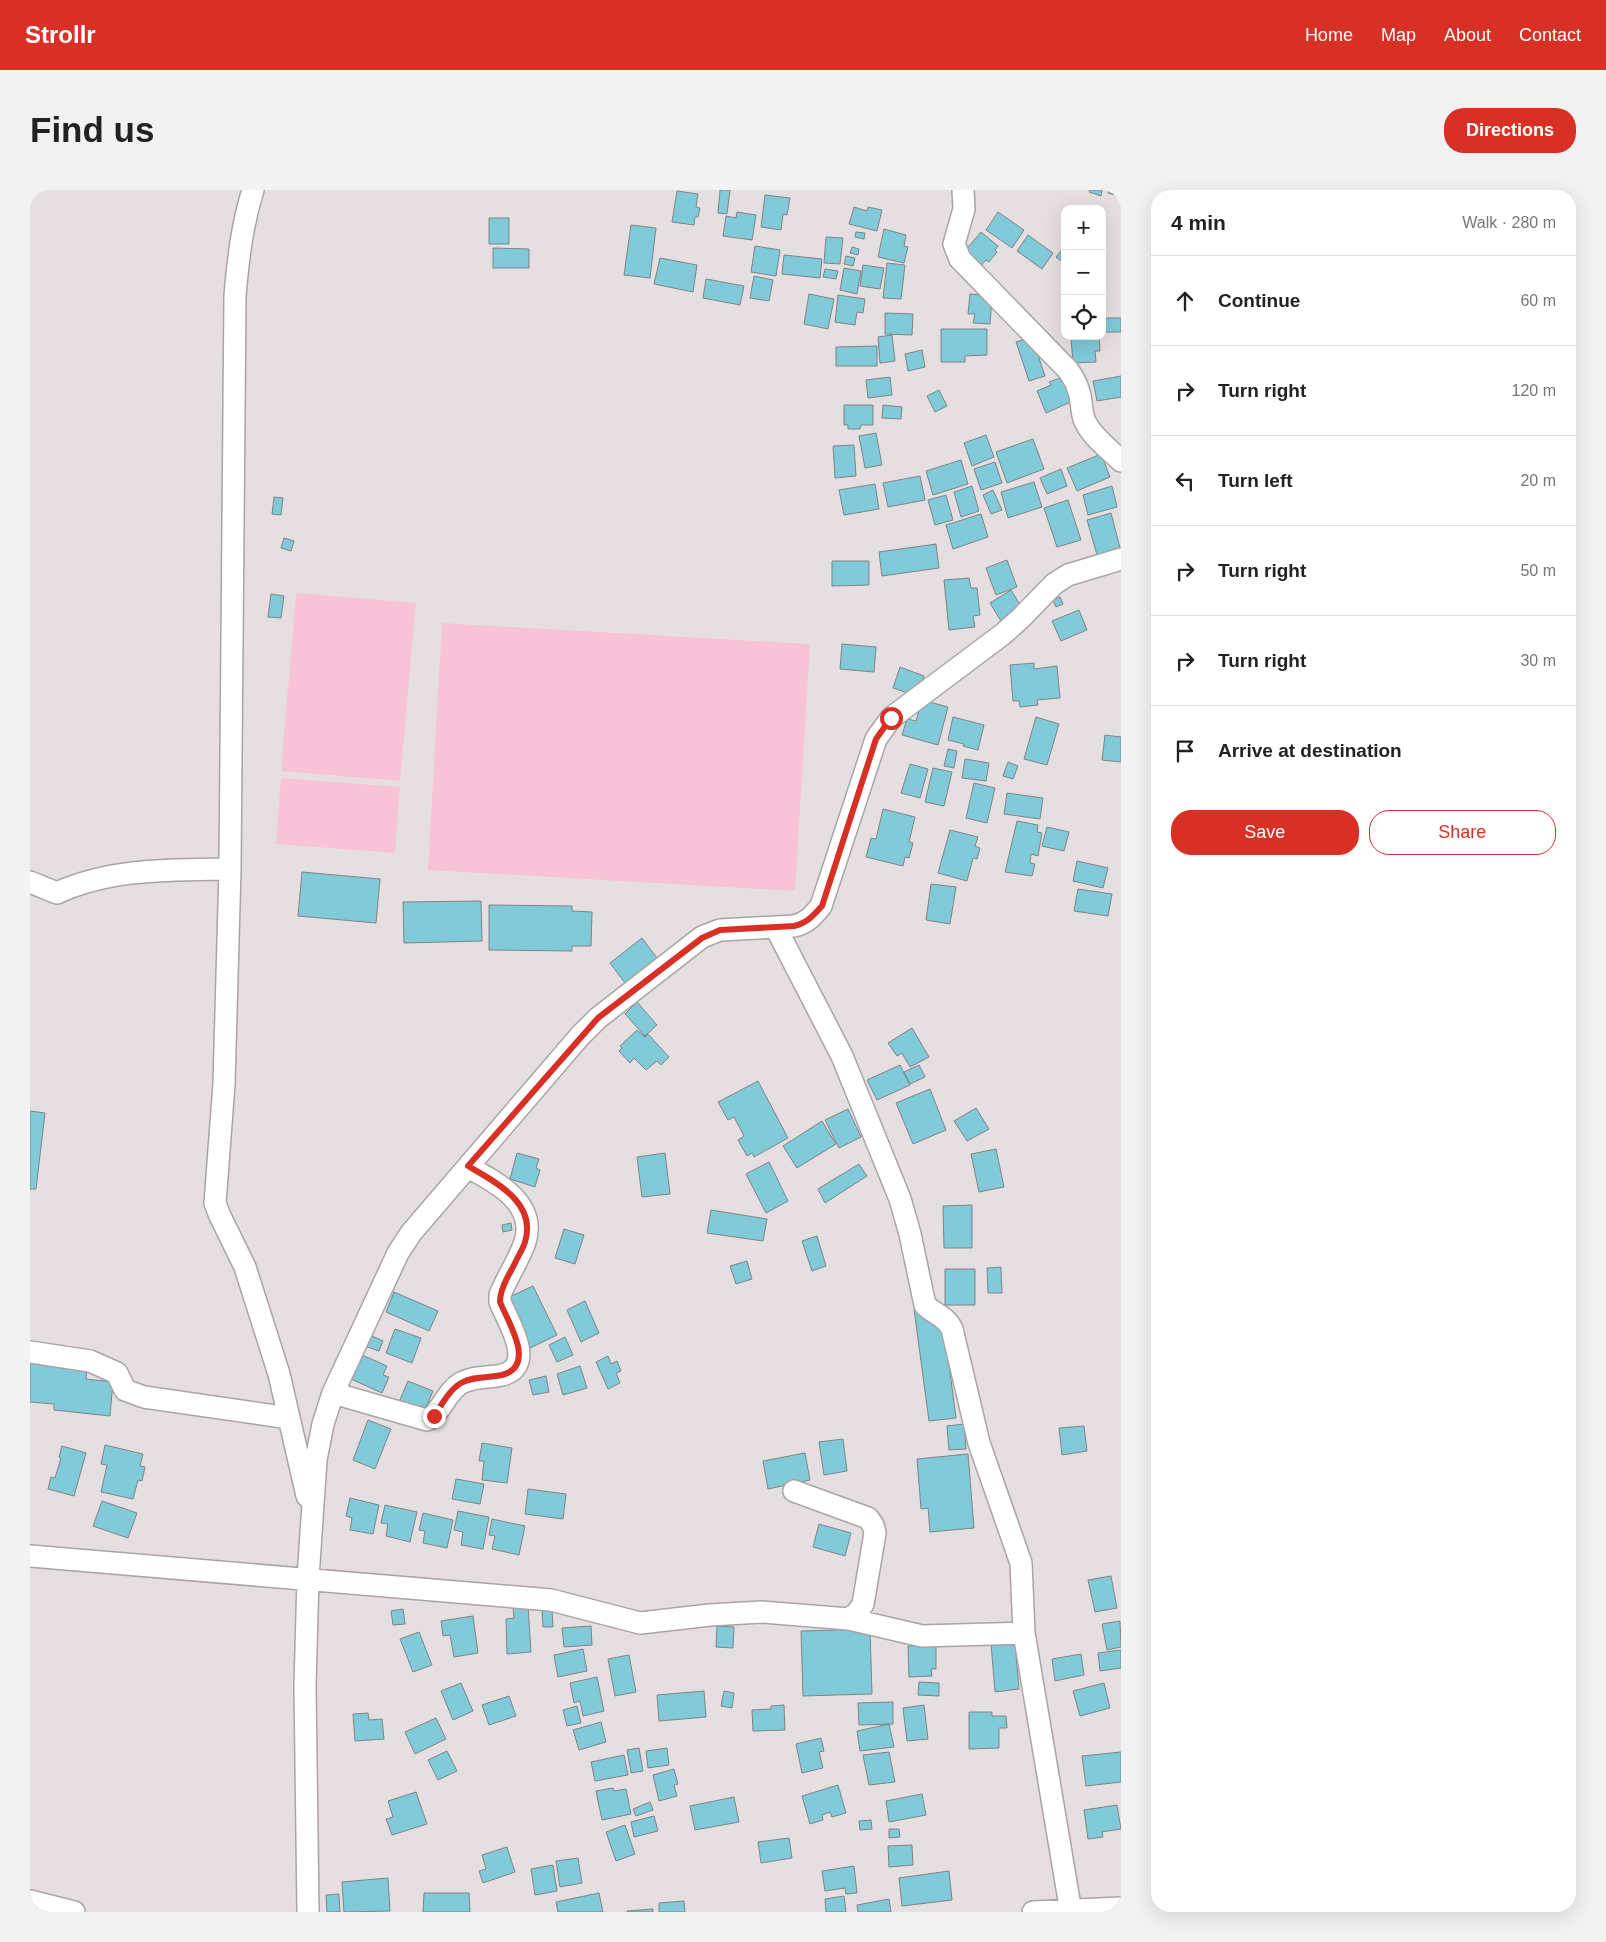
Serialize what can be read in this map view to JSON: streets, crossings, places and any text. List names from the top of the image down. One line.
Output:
{"page":{"header":"Strollr","nav":["Home","Map","About","Contact"],"buttons":["Directions",["Save","Share"]],"title":"Find us","heading":["4 min","Walk · 280 m"],"map_buttons":["+","−"],"list":[["Continue","60 m"],["Turn right","120 m"],["Turn left","20 m"],["Turn right","50 m"],["Turn right","30 m"],"Arrive at destination"]}}
